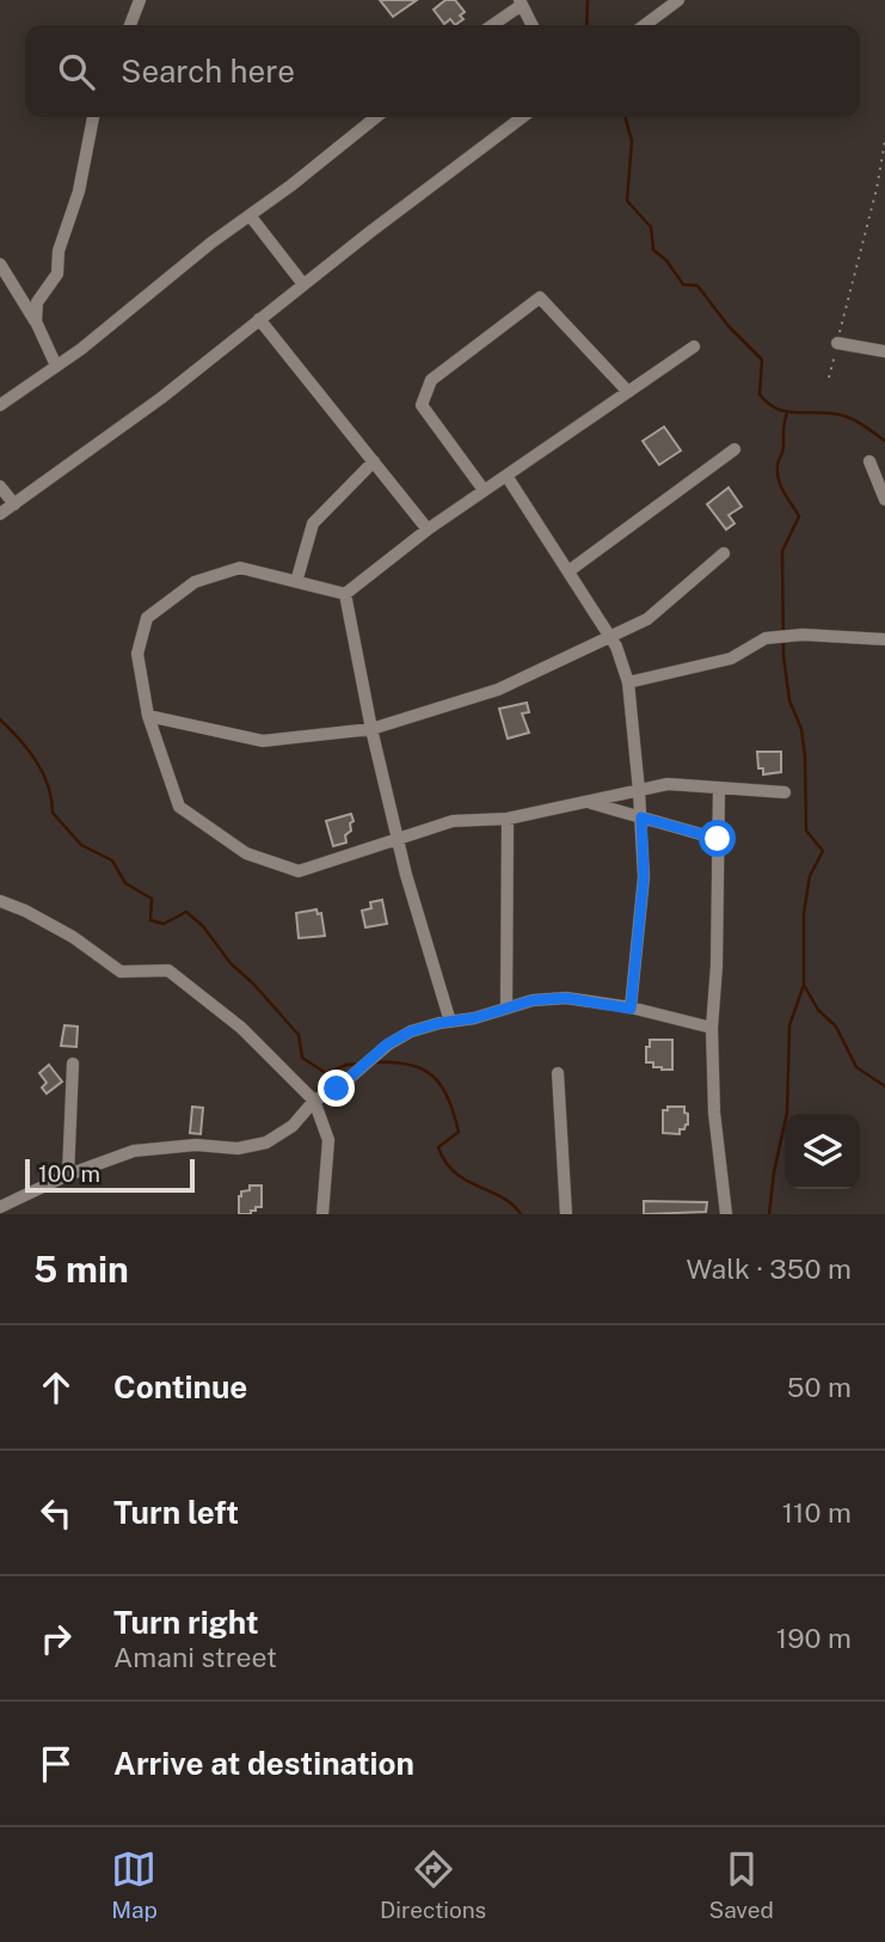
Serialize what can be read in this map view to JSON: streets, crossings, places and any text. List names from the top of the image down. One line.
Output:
{"scale_bar":"100 m","page":{"search":"Search here","scale":"100 m","heading":["5 min","Walk · 350 m"],"list":[["Continue","50 m"],["Turn left","110 m"],["Turn right","Amani street","190 m"],"Arrive at destination"],"nav":["Map","Directions","Saved"]}}
